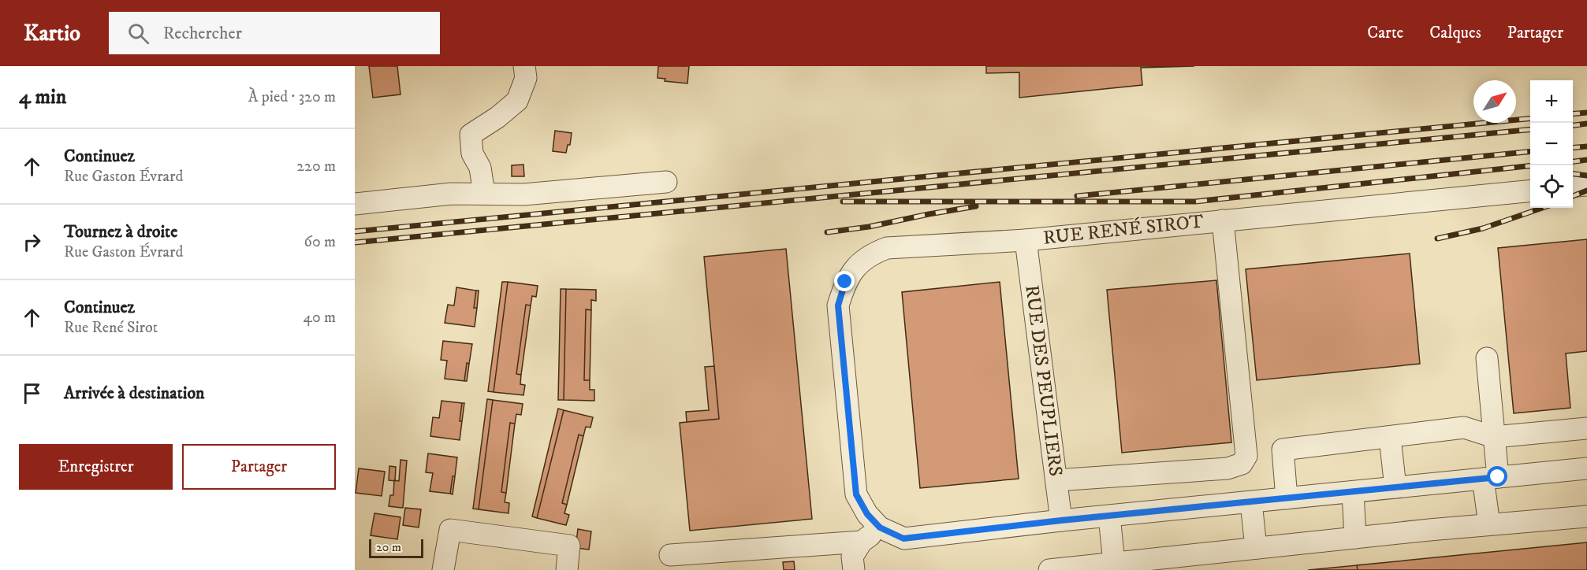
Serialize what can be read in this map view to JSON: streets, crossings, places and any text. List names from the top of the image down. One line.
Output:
{"streets":{"street":["RUE RENÉ SIROT","RUE DES PEUPLIERS"]},"crossings":[["RUE RENÉ SIROT","RUE DES PEUPLIERS"]],"scale_bar":"20 m","north":"top right","page":{"header":"Kartio","search":"Rechercher","nav":["Carte","Calques","Partager"],"heading":["4 min","À pied · 320 m"],"map_buttons":["+","−"],"list":[["Continuez","Rue Gaston Évrard","220 m"],["Tournez à droite","Rue Gaston Évrard","60 m"],["Continuez","Rue René Sirot","40 m"],"Arrivée à destination"],"buttons":["Enregistrer","Partager"],"scale":"20 m"}}
